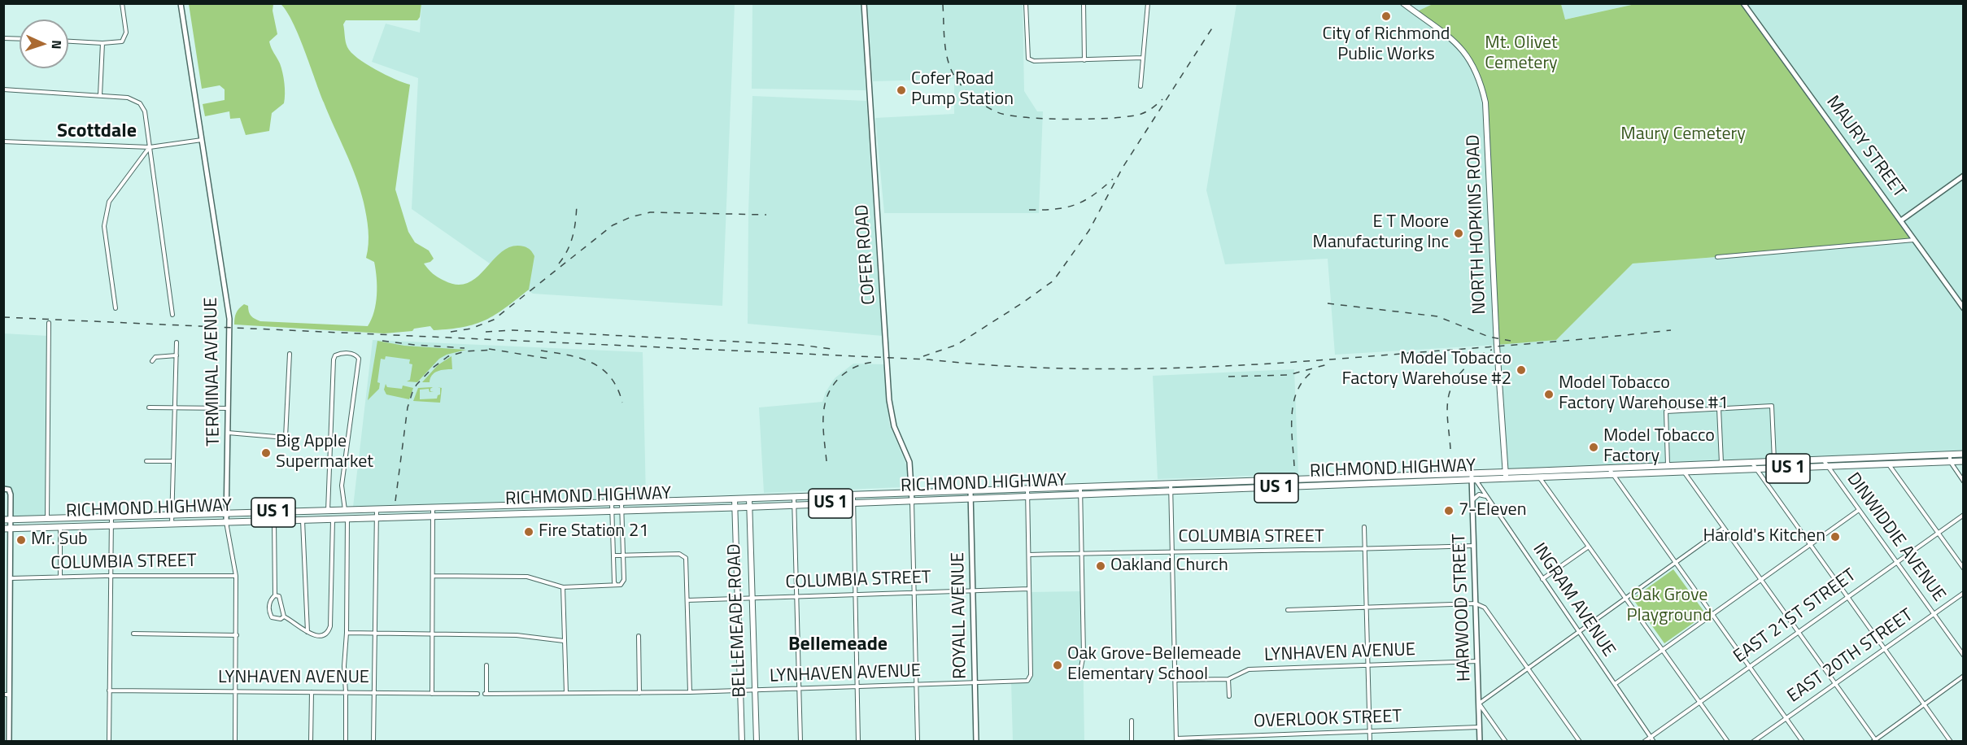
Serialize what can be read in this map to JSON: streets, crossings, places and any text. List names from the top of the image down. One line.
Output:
{"streets":{"main road":["NORTH HOPKINS ROAD","US 1","RICHMOND HIGHWAY","BELLEMEADE ROAD"],"street":["MAURY STREET","COFER ROAD","TERMINAL AVENUE","COLUMBIA STREET","DINWIDDIE AVENUE","INGRAM AVENUE","HARWOOD STREET","ROYALL AVENUE","EAST 21ST STREET","LYNHAVEN AVENUE","EAST 20TH STREET","OVERLOOK STREET"]},"crossings":[["NORTH HOPKINS ROAD","RICHMOND HIGHWAY"],["COFER ROAD","RICHMOND HIGHWAY"],["TERMINAL AVENUE","RICHMOND HIGHWAY"],["TERMINAL AVENUE","COLUMBIA STREET"],["TERMINAL AVENUE","LYNHAVEN AVENUE"],["RICHMOND HIGHWAY","DINWIDDIE AVENUE"],["RICHMOND HIGHWAY","INGRAM AVENUE"],["RICHMOND HIGHWAY","HARWOOD STREET"],["RICHMOND HIGHWAY","ROYALL AVENUE"],["RICHMOND HIGHWAY","BELLEMEADE ROAD"],["COLUMBIA STREET","HARWOOD STREET"],["COLUMBIA STREET","ROYALL AVENUE"],["COLUMBIA STREET","BELLEMEADE ROAD"],["COLUMBIA STREET","LYNHAVEN AVENUE"],["DINWIDDIE AVENUE","EAST 21ST STREET"],["DINWIDDIE AVENUE","EAST 20TH STREET"],["INGRAM AVENUE","HARWOOD STREET"],["INGRAM AVENUE","EAST 21ST STREET"],["HARWOOD STREET","LYNHAVEN AVENUE"],["HARWOOD STREET","OVERLOOK STREET"],["ROYALL AVENUE","LYNHAVEN AVENUE"],["BELLEMEADE ROAD","LYNHAVEN AVENUE"]],"districts":["Scottdale","Bellemeade"],"parks":["Mt. Olivet Cemetery","Maury Cemetery","Oak Grove Playground"],"places":["City of Richmond Public Works","Cofer Road Pump Station","E T Moore Manufacturing Inc","Model Tobacco Factory Warehouse #2","Model Tobacco Factory Warehouse #1","Model Tobacco Factory","Big Apple Supermarket","7-Eleven","Fire Station 21","Harold's Kitchen","Mr. Sub","Oakland Church","Oak Grove-Bellemeade Elementary School"],"north":"right"}
